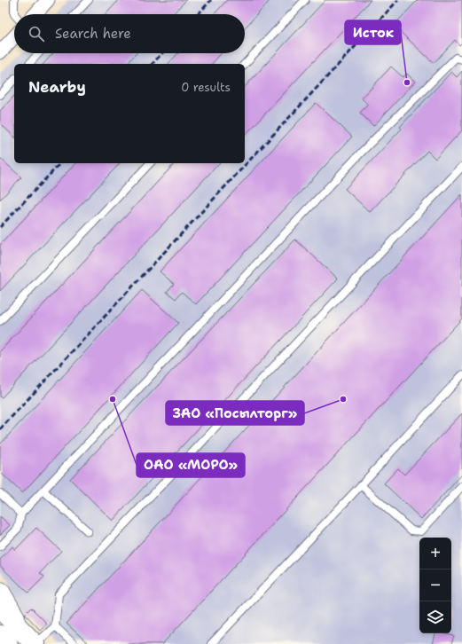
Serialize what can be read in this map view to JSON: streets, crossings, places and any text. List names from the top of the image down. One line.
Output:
{"places":["Исток","ОАО «МОРО»","ЗАО «Посылторг»"],"page":{"search":"Search here","heading":["Nearby","0 results"],"map_buttons":["+","−"]}}
